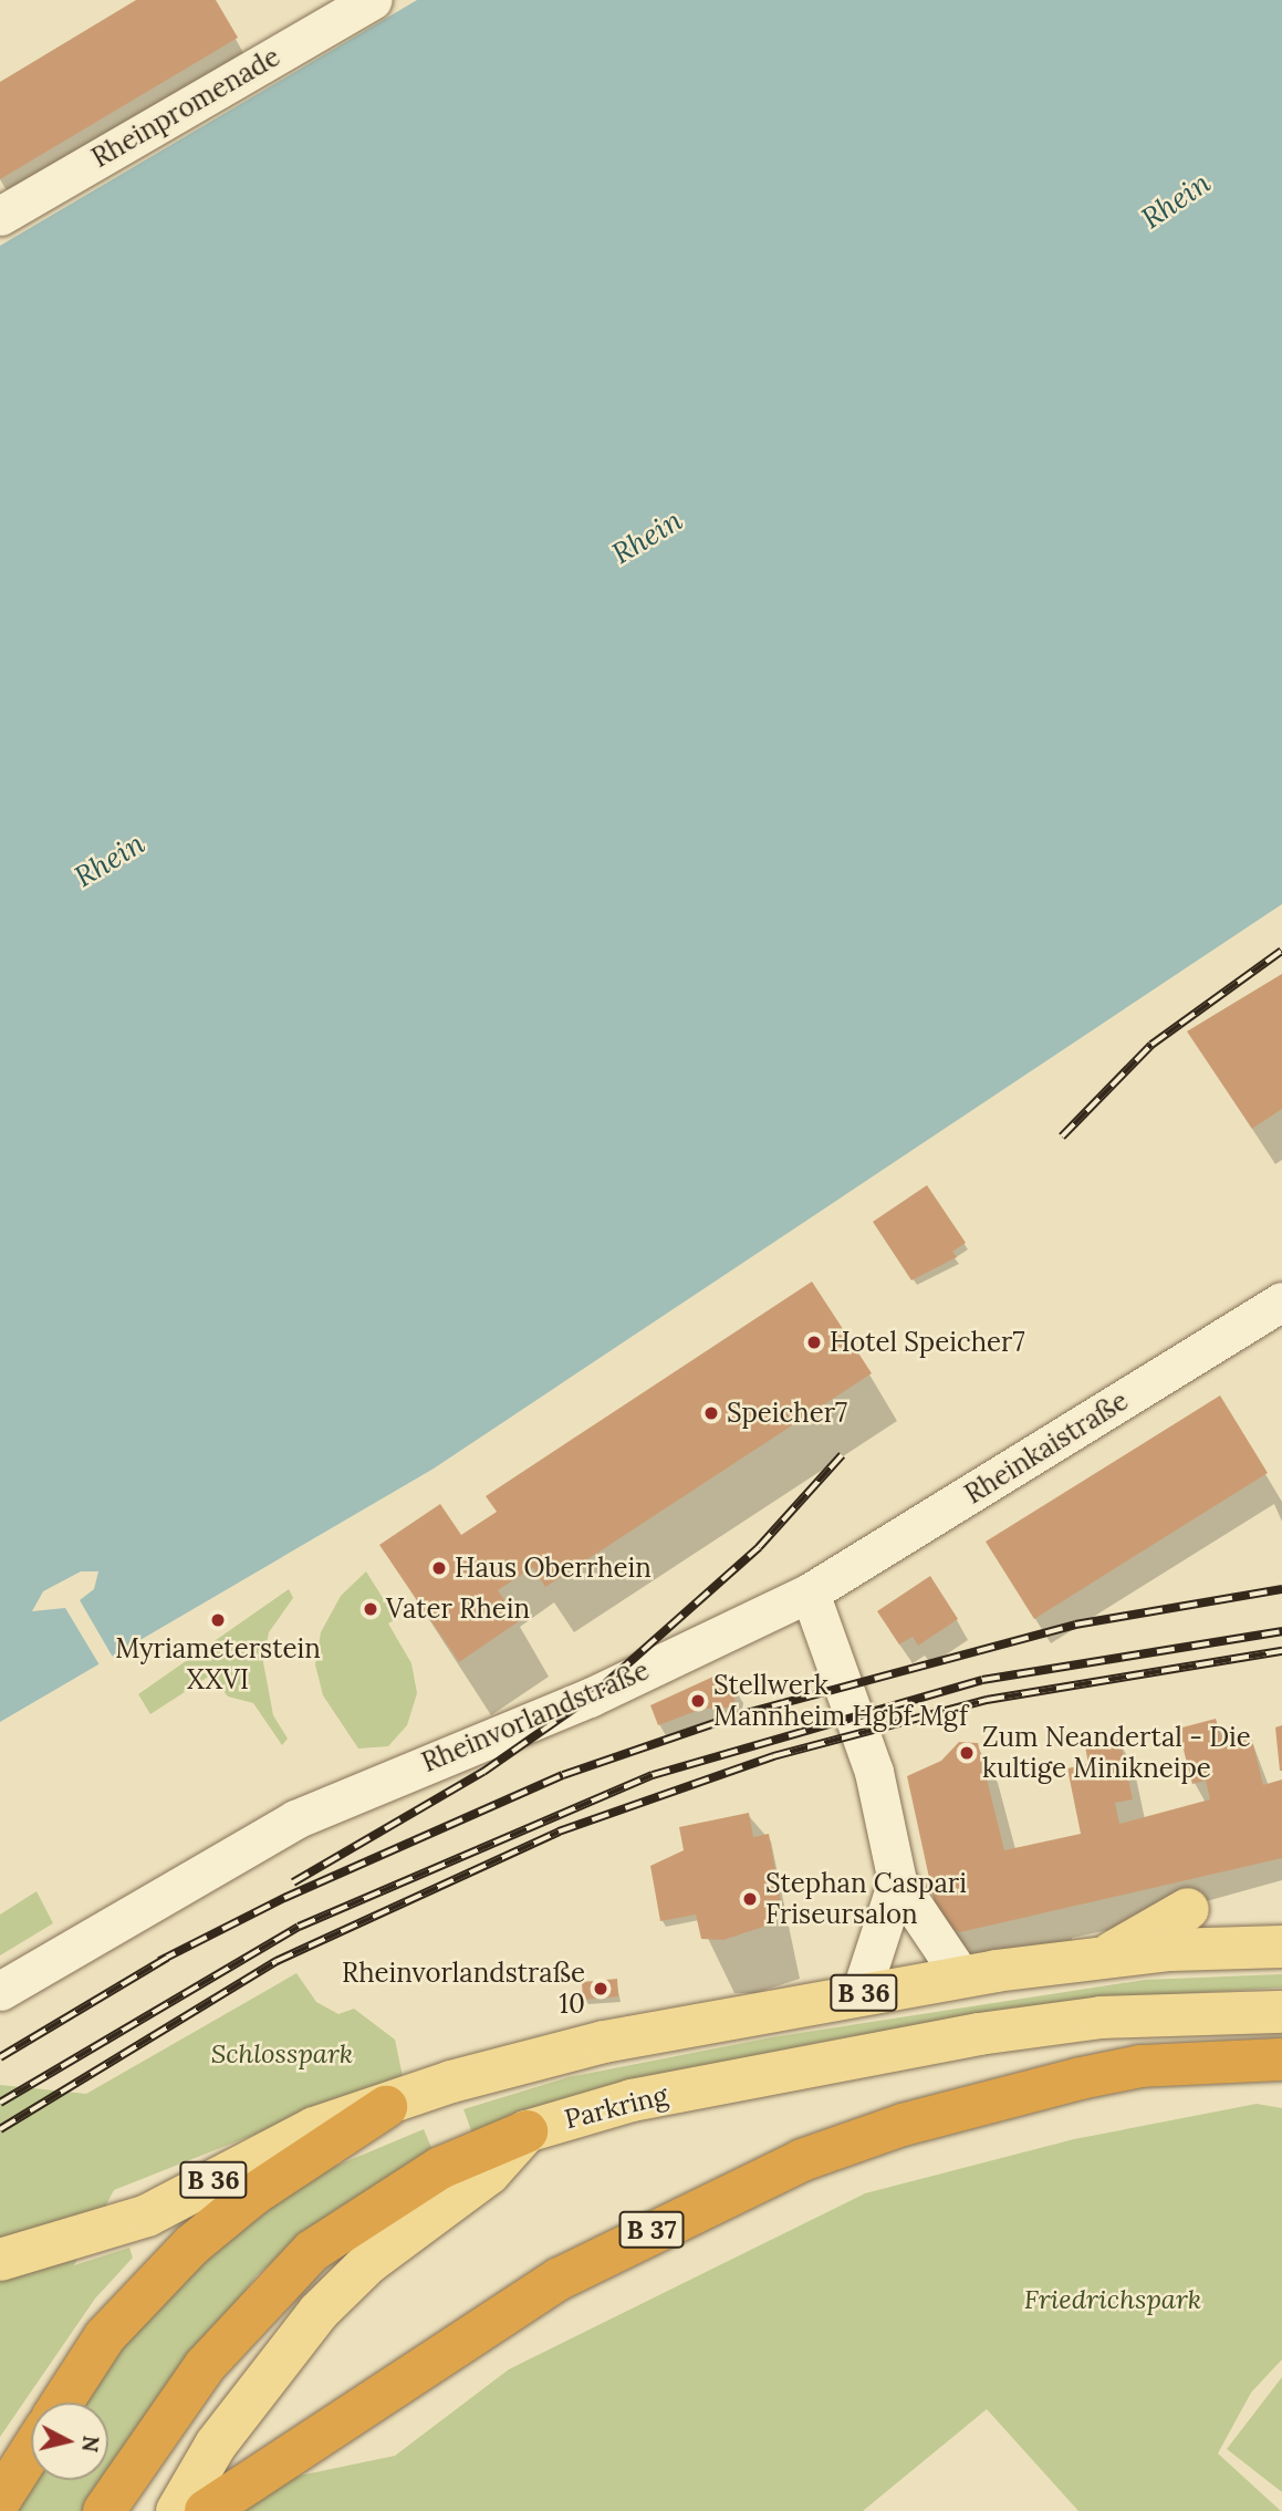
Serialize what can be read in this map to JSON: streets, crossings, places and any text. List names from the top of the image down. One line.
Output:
{"streets":{"highway":["Parkring","B 37"],"main road":["B 36"],"street":["Rheinpromenade","Rheinkaistraße","Rheinvorlandstraße"]},"crossings":[["Rheinkaistraße","Rheinvorlandstraße"]],"water":["Rhein"],"parks":["Schlosspark","Friedrichspark"],"places":["Hotel Speicher7","Speicher7","Haus Oberrhein","Vater Rhein","Myriameterstein XXVI","Stellwerk Mannheim Hgbf Mgf","Zum Neandertal - Die kultige Minikneipe","Stephan Caspari Friseursalon","Rheinvorlandstraße 10"],"north":"right"}
